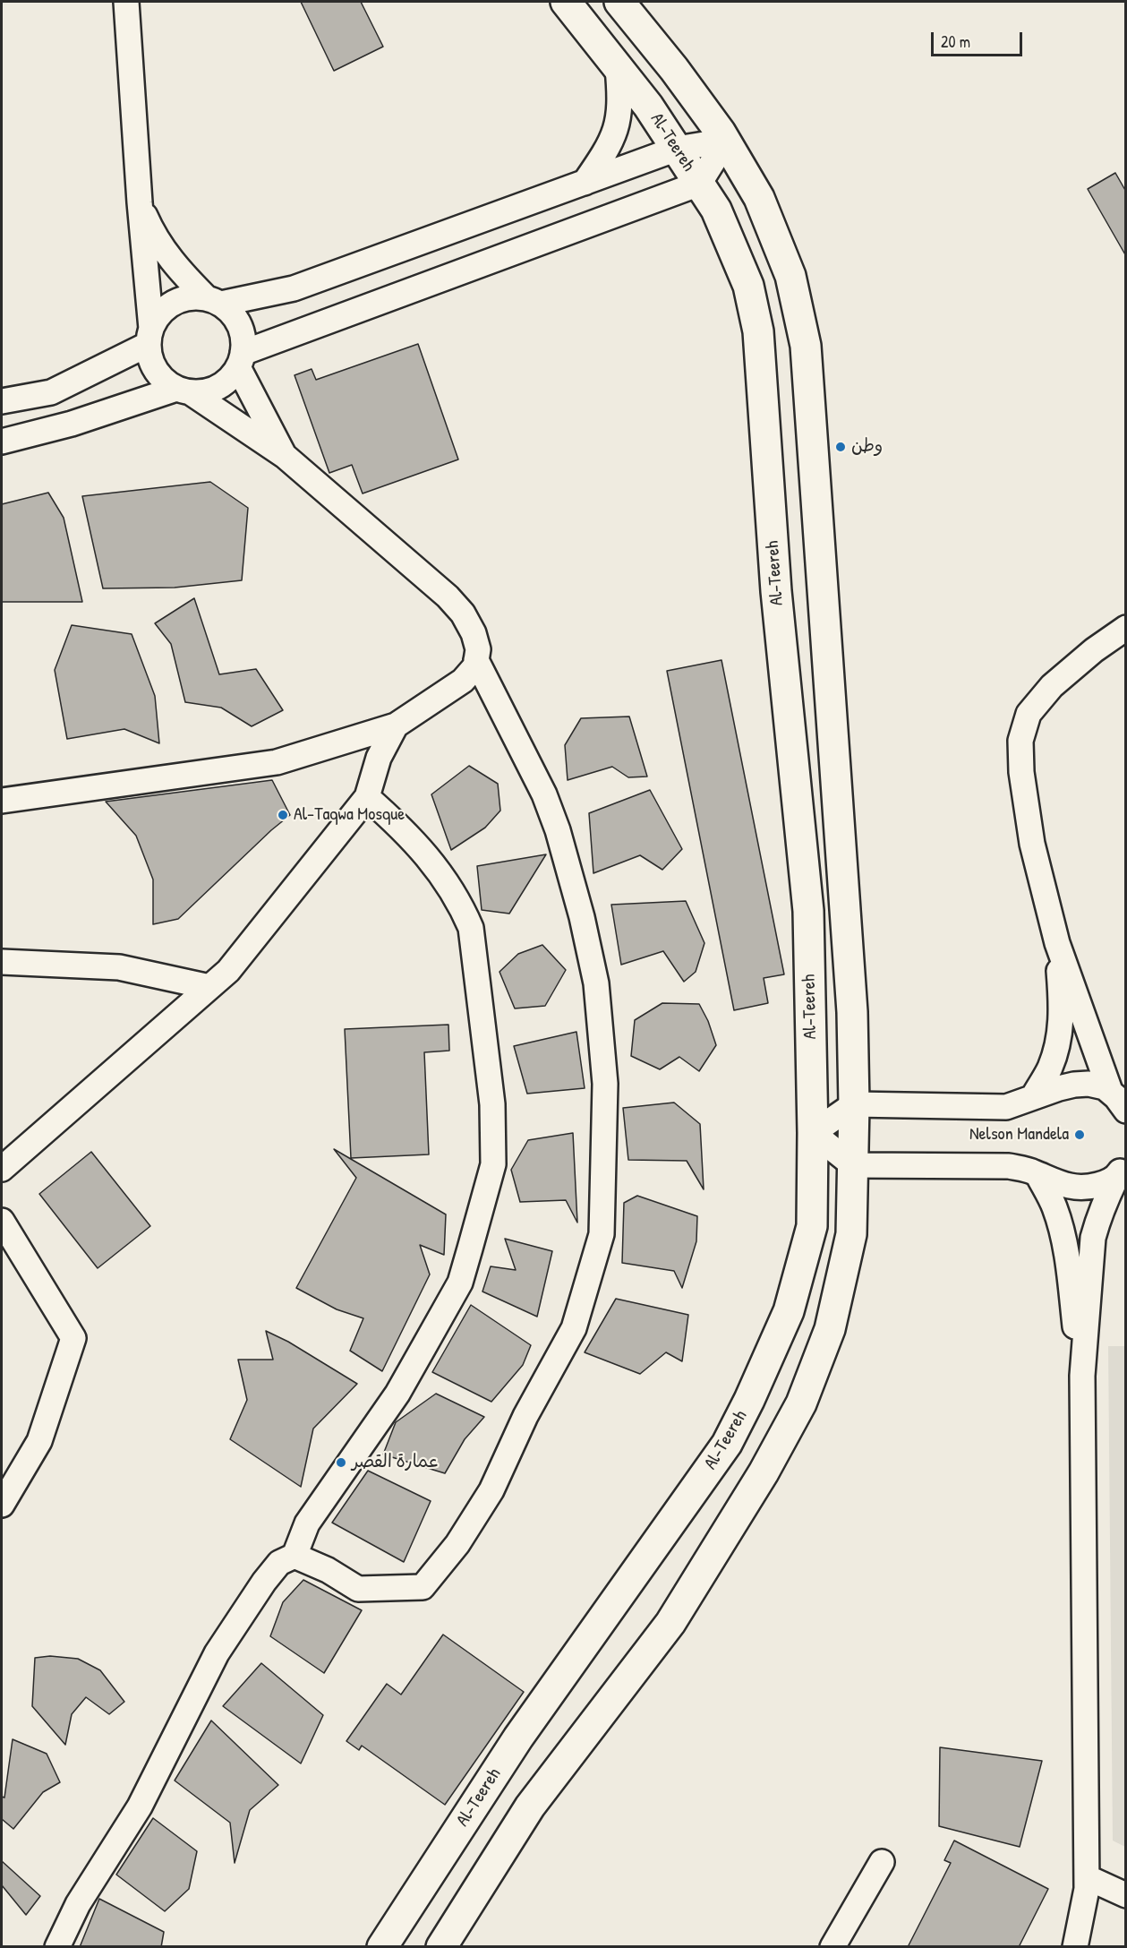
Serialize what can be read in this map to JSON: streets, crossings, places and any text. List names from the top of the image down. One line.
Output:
{"streets":{"main road":["Al-Teereh"]},"places":["وطن","Al-Taqwa Mosque","Nelson Mandela","عمارة القصر"],"scale_bar":"20 m"}
